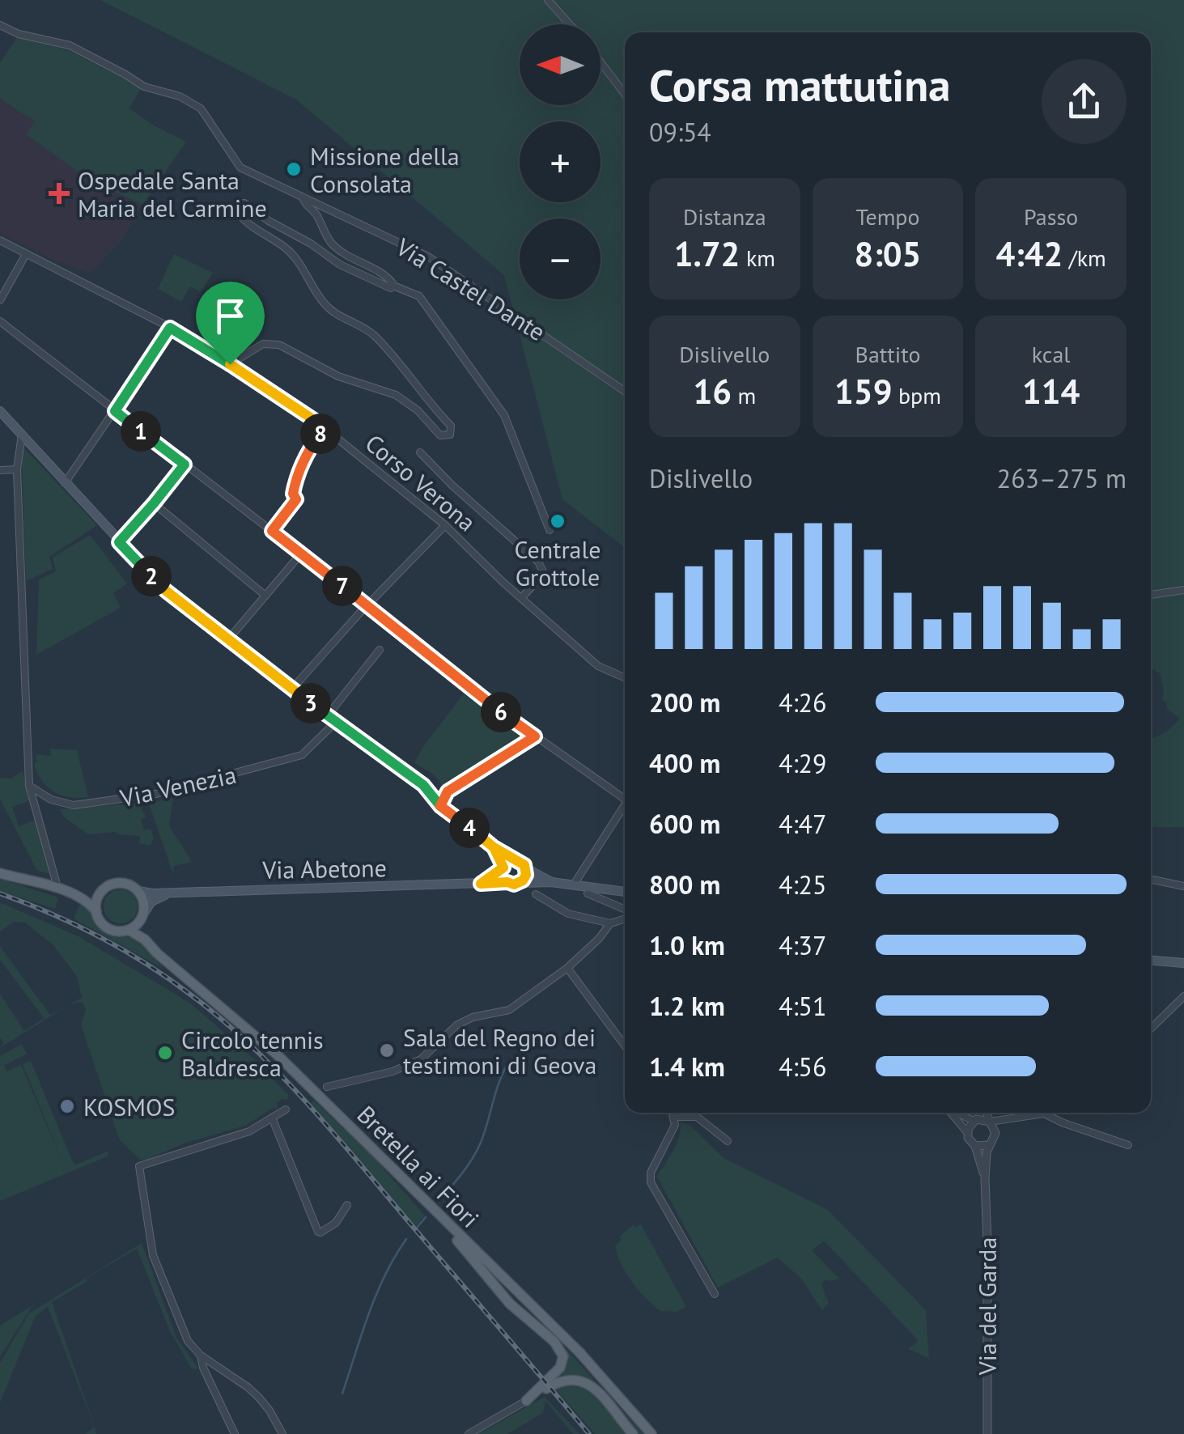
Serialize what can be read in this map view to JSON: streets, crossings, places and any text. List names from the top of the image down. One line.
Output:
{"streets":{"main road":["Via Abetone","Bretella ai Fiori"],"street":["Via Castel Dante","Corso Verona","Via Venezia","Via del Garda"]},"crossings":[["Via Abetone","Bretella ai Fiori"]],"places":{"other":["Missione della Consolata","Centrale Grottole","Sala del Regno dei testimoni di Geova","Circolo tennis Baldresca","KOSMOS"],"health":["Ospedale Santa Maria del Carmine"]},"north":"left","page":{"map_buttons":["+","−"],"heading":["Corsa mattutina","09:54"],"stats":[["Distanza","1.72 km"],["Tempo","8:05"],["Passo","4:42 /km"],["Dislivello","16 m"],["Battito","159 bpm"],["kcal","114"]],"pins":["1","8","2","7","3","6","4"],"chart":["Dislivello","263–275 m"],"list":[{"name":"200 m","note":"4:26"},{"name":"400 m","note":"4:29"},{"name":"600 m","note":"4:47"},{"name":"800 m","note":"4:25"},{"name":"1.0 km","note":"4:37"},{"name":"1.2 km","note":"4:51"},{"name":"1.4 km","note":"4:56"}]}}
